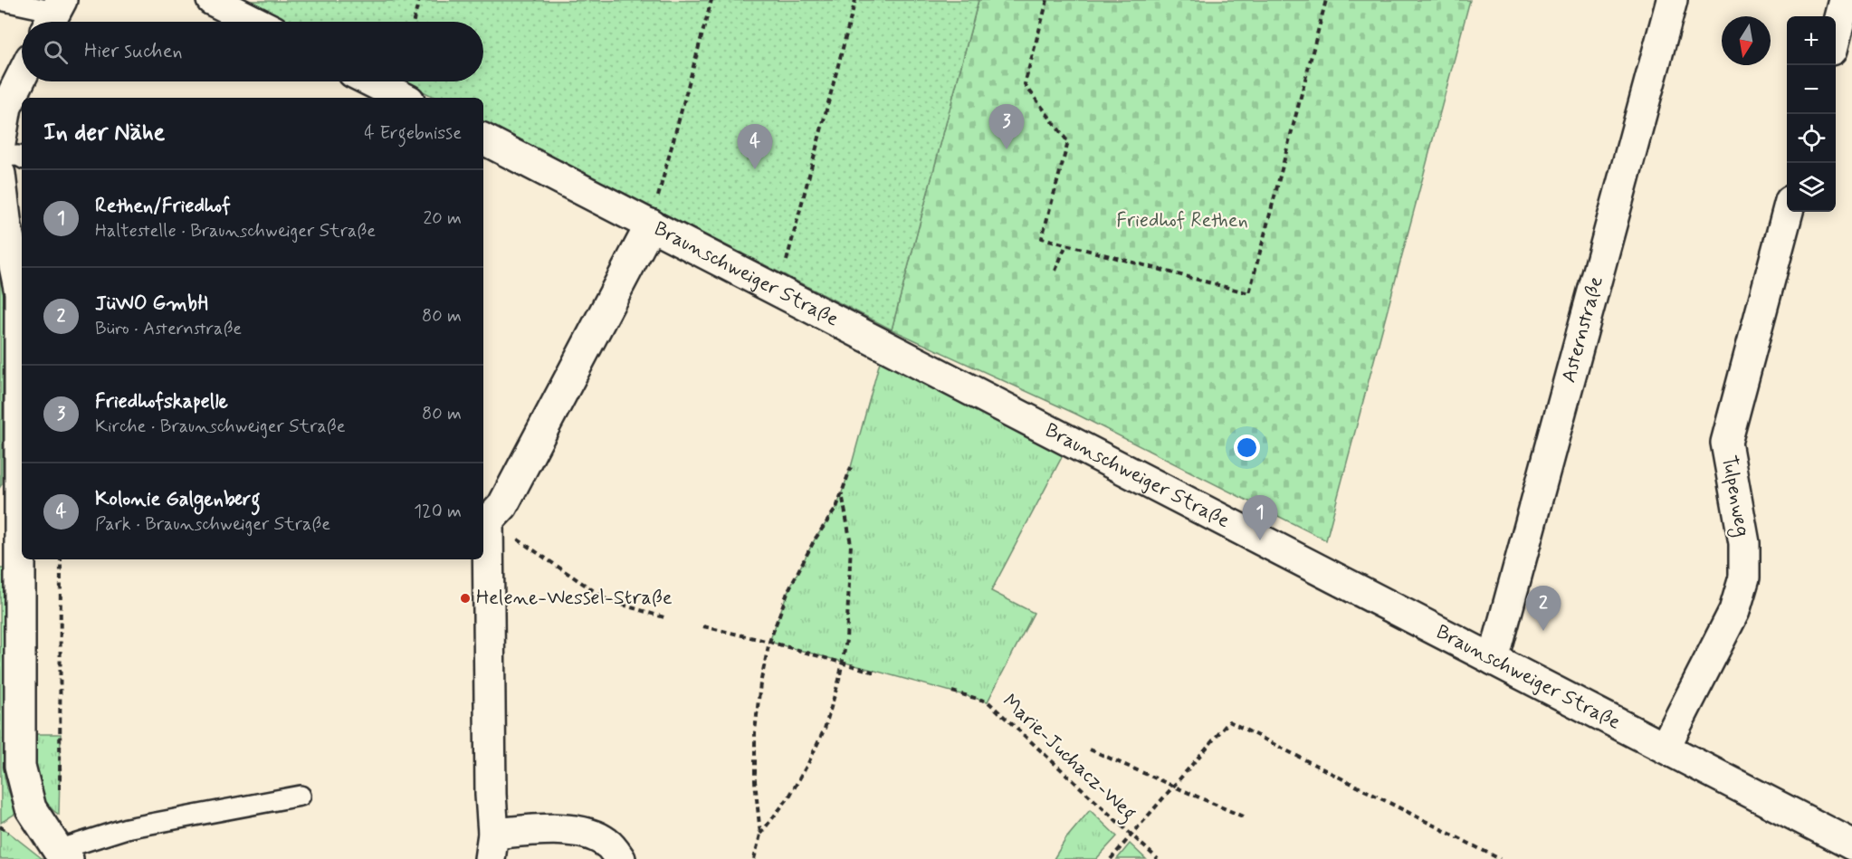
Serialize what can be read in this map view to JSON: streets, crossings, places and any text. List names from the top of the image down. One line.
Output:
{"streets":{"street":["Braunschweiger Straße","Asternstraße","Tulpenweg"],"path":["Marie-Juchacz-Weg"]},"crossings":[["Braunschweiger Straße","Asternstraße"],["Braunschweiger Straße","Tulpenweg"]],"parks":["Friedhof Rethen"],"places":["Helene-Wessel-Straße"],"north":"bottom","page":{"map_buttons":["+","−"],"search":"Hier suchen","heading":["In der Nähe","4 Ergebnisse"],"pins":["3","4","1","2"],"list":[{"mark":"1","name":"Rethen/Friedhof","note":"Haltestelle · Braunschweiger Straße","value":"20 m"},{"mark":"2","name":"JüWO GmbH","note":"Büro · Asternstraße","value":"80 m"},{"mark":"3","name":"Friedhofskapelle","note":"Kirche · Braunschweiger Straße","value":"80 m"},{"mark":"4","name":"Kolonie Galgenberg","note":"Park · Braunschweiger Straße","value":"120 m"}]}}
